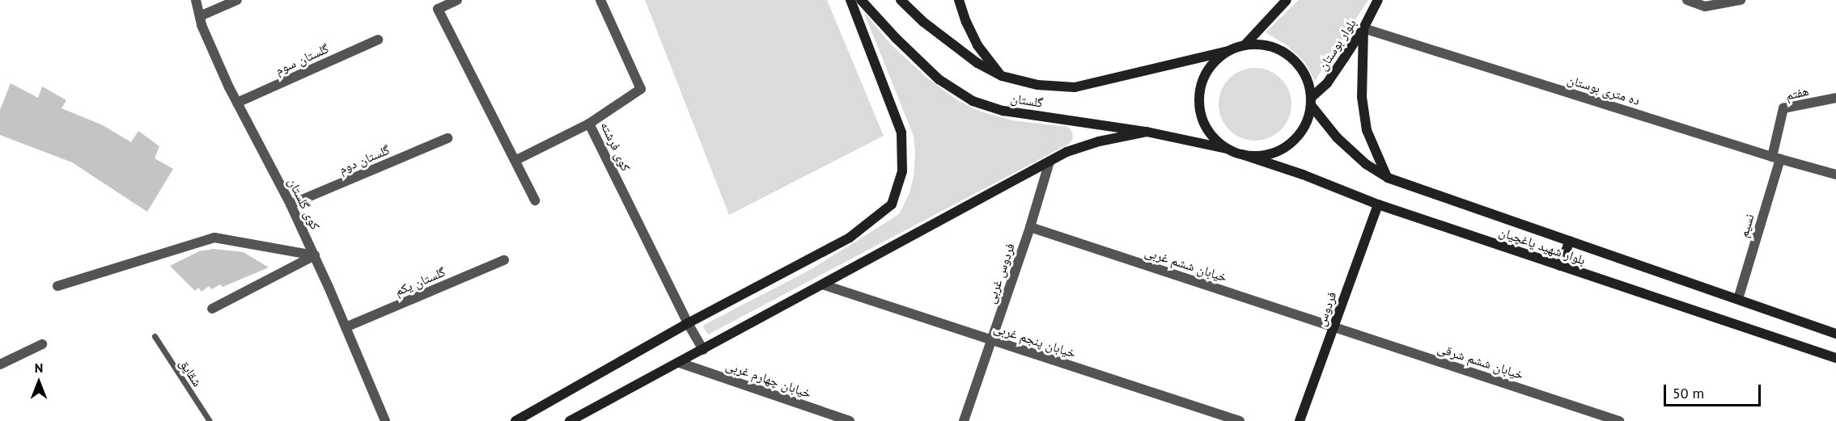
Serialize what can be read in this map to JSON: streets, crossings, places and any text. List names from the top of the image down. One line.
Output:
{"streets":{"main road":["بلوار بوستان","گلستان","بلوار شهید یاغچیان","فردوس"],"street":["گلستان سوم","ده متری بوستان","هفتم","کوی فرشته","گلستان دوم","کوی گلستان","نسیم","خیابان ششم غربی","فردوس غربی","گلستان یکم","خیابان پنجم غربی","خیابان ششم شرقی","خیابان چهارم غربی"],"lane":["شقایق"]},"crossings":[["بلوار بوستان","ده متری بوستان"],["بلوار بوستان","گلستان"],["بلوار بوستان","بلوار شهید یاغچیان"],["گلستان سوم","کوی گلستان"],["ده متری بوستان","هفتم"],["ده متری بوستان","نسیم"],["هفتم","نسیم"],["گلستان","بلوار شهید یاغچیان"],["گلستان دوم","کوی گلستان"],["کوی گلستان","گلستان یکم"],["نسیم","بلوار شهید یاغچیان"],["بلوار شهید یاغچیان","فردوس"],["خیابان ششم غربی","فردوس غربی"],["خیابان ششم غربی","فردوس"],["خیابان ششم غربی","خیابان ششم شرقی"],["فردوس غربی","خیابان پنجم غربی"],["فردوس","خیابان ششم شرقی"]],"scale_bar":"50 m","north":"top"}
